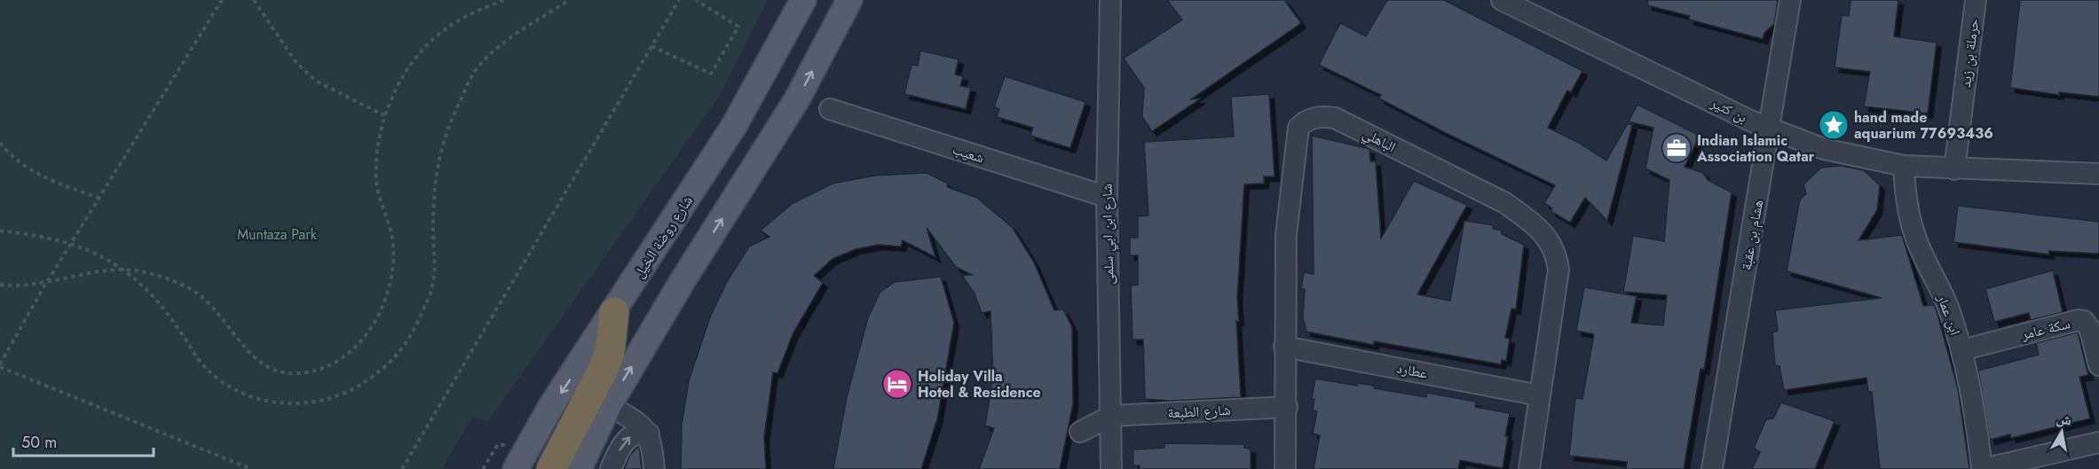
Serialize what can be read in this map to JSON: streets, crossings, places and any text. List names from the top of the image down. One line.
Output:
{"streets":{"main road":["شارع روضة الخيل"],"street":["حرملة بن زيد","بن كثير","الباهلي","شعيب","شارع ابن ابي سلمى","هشام بن عقبة","ابن عمار","سكة عامر","عطارد","شارع الطبعة"]},"crossings":[["حرملة بن زيد","بن كثير"],["بن كثير","هشام بن عقبة"],["بن كثير","ابن عمار"],["الباهلي","عطارد"],["الباهلي","شارع الطبعة"],["شعيب","شارع ابن ابي سلمى"],["شارع ابن ابي سلمى","شارع الطبعة"],["ابن عمار","سكة عامر"]],"parks":["Muntaza Park"],"places":{"place":["hand made aquarium 77693436"],"office":["Indian Islamic Association Qatar"],"hotel":["Holiday Villa Hotel & Residence"]},"scale_bar":"50 m","north":"top"}
